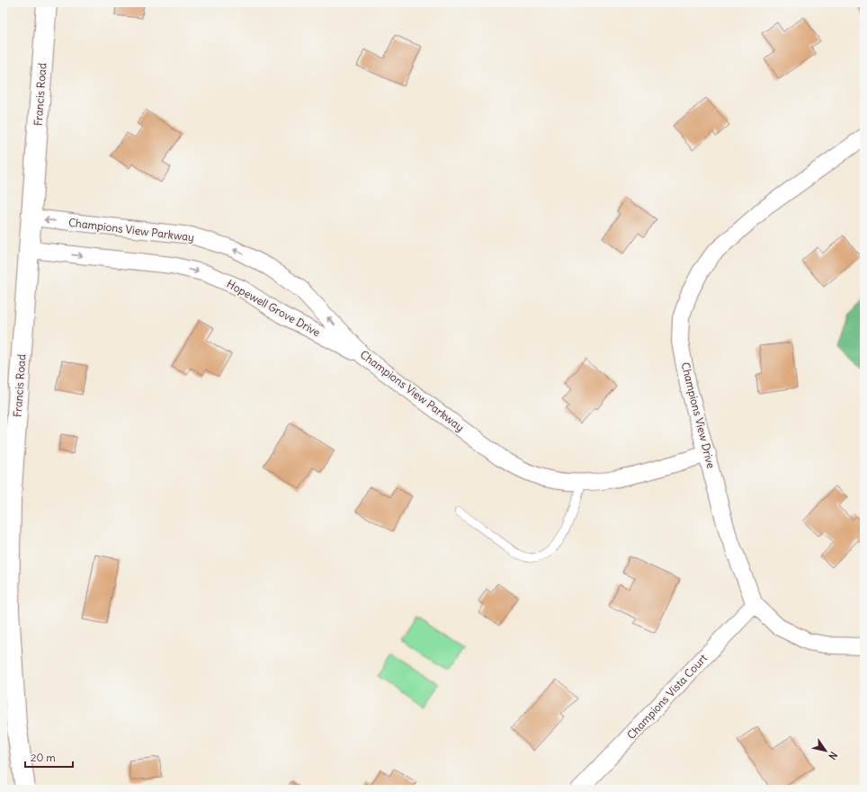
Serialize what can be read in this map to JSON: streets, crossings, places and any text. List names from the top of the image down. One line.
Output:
{"streets":{"street":["Francis Road","Champions View Parkway","Hopewell Grove Drive","Champions View Drive","Champions Vista Court"]},"crossings":[["Francis Road","Champions View Parkway"],["Francis Road","Hopewell Grove Drive"],["Champions View Parkway","Hopewell Grove Drive"],["Champions View Parkway","Champions View Drive"],["Champions View Drive","Champions Vista Court"]],"one_way":["Champions View Parkway","Hopewell Grove Drive"],"scale_bar":"20 m","north":"bottom right"}
